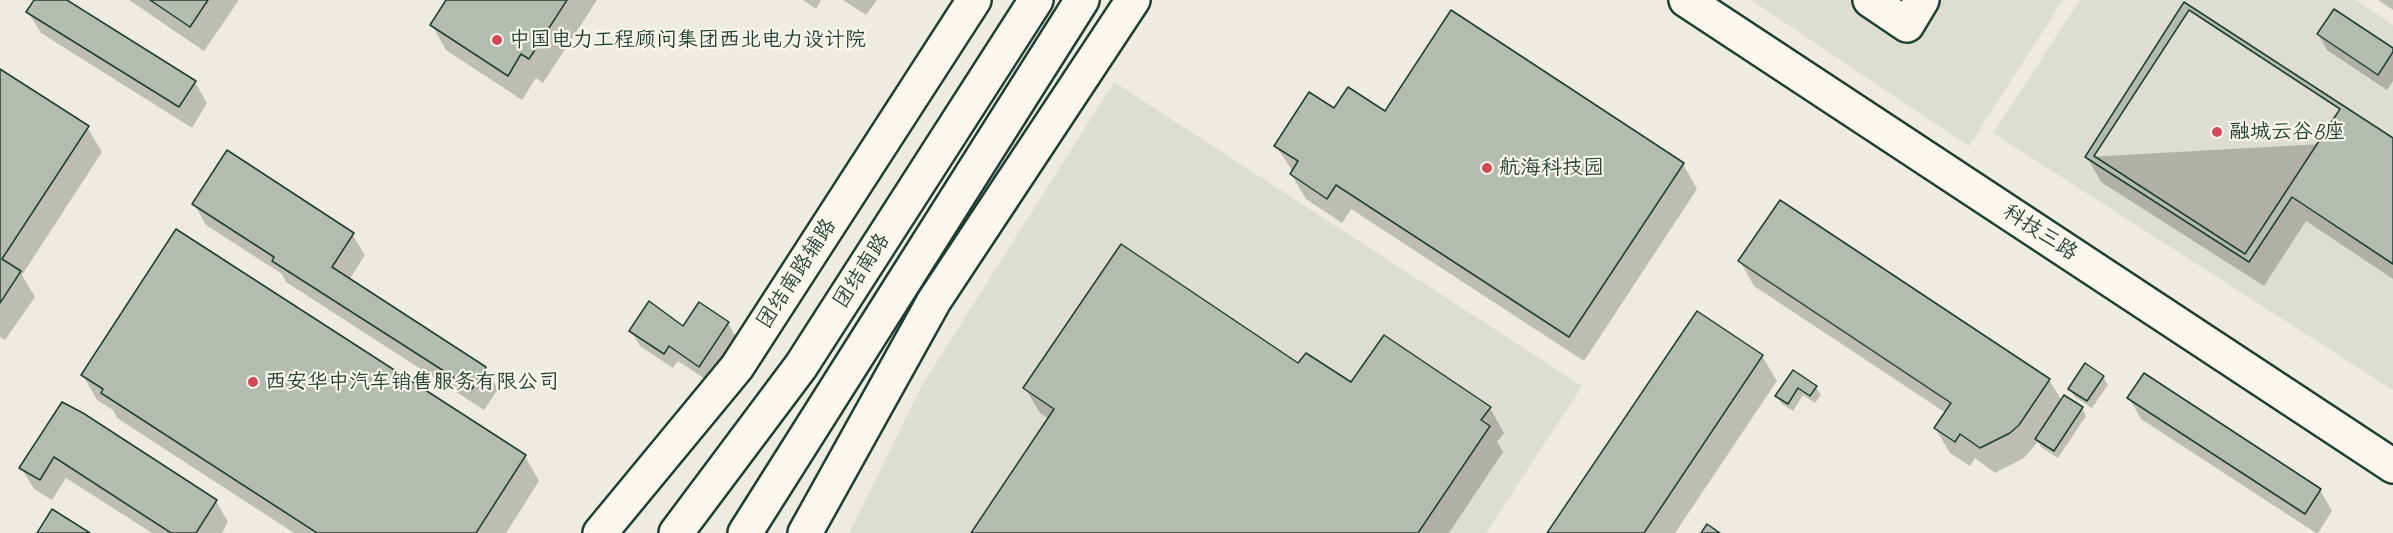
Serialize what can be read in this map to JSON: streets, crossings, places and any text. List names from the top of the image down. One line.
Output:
{"streets":{"street":["科技三路","团结南路","团结南路辅路"]},"places":["中国电力工程顾问集团西北电力设计院","融城云谷B座","航海科技园","西安华中汽车销售服务有限公司"]}
